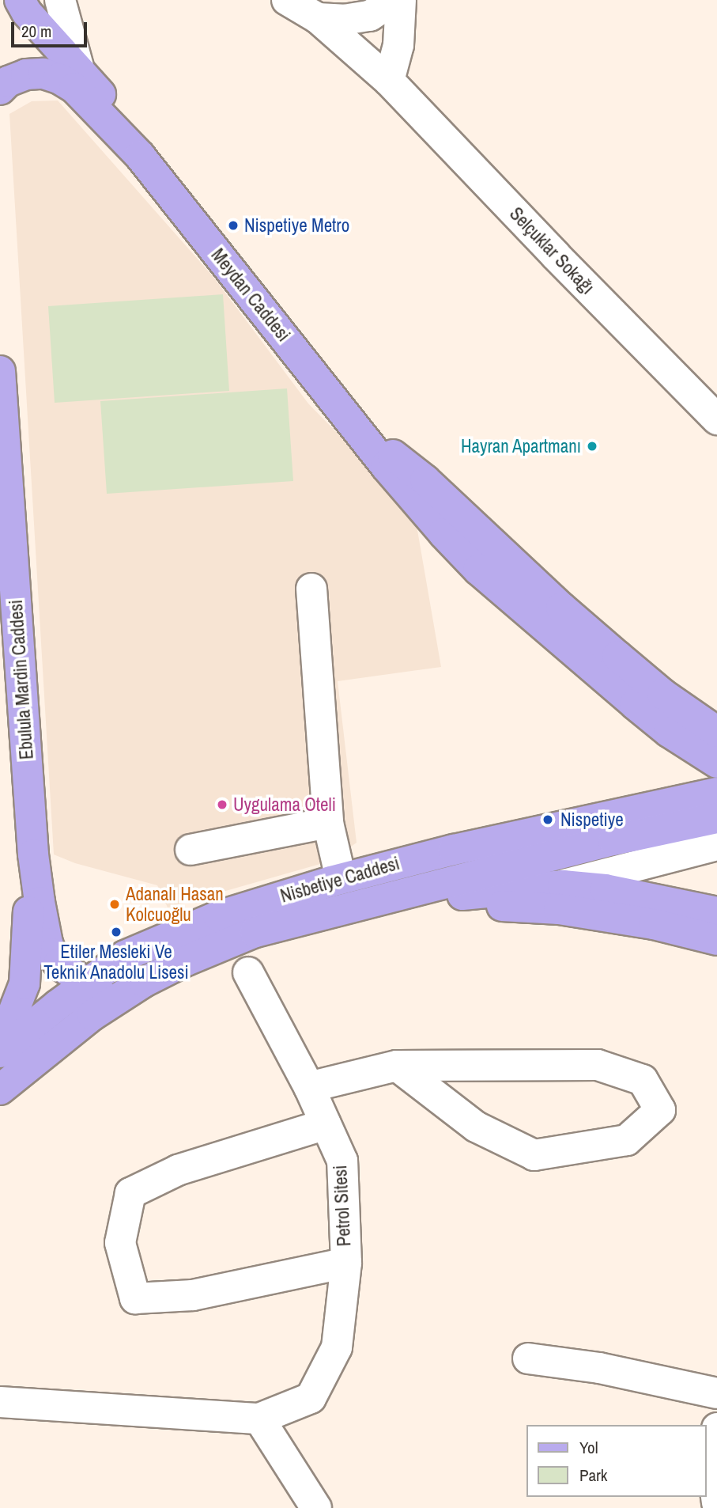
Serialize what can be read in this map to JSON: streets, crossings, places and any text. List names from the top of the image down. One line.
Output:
{"streets":{"main road":["Meydan Caddesi","Ebulula Mardin Caddesi","Nisbetiye Caddesi"],"street":["Selçuklar Sokağı","Petrol Sitesi"]},"places":["Nispetiye Metro","Hayran Apartmanı","Uygulama Oteli","Nispetiye","Adanalı Hasan Kolcuoğlu","Etiler Mesleki Ve Teknik Anadolu Lisesi"],"legend":["Yol","Park"],"scale_bar":"20 m"}
